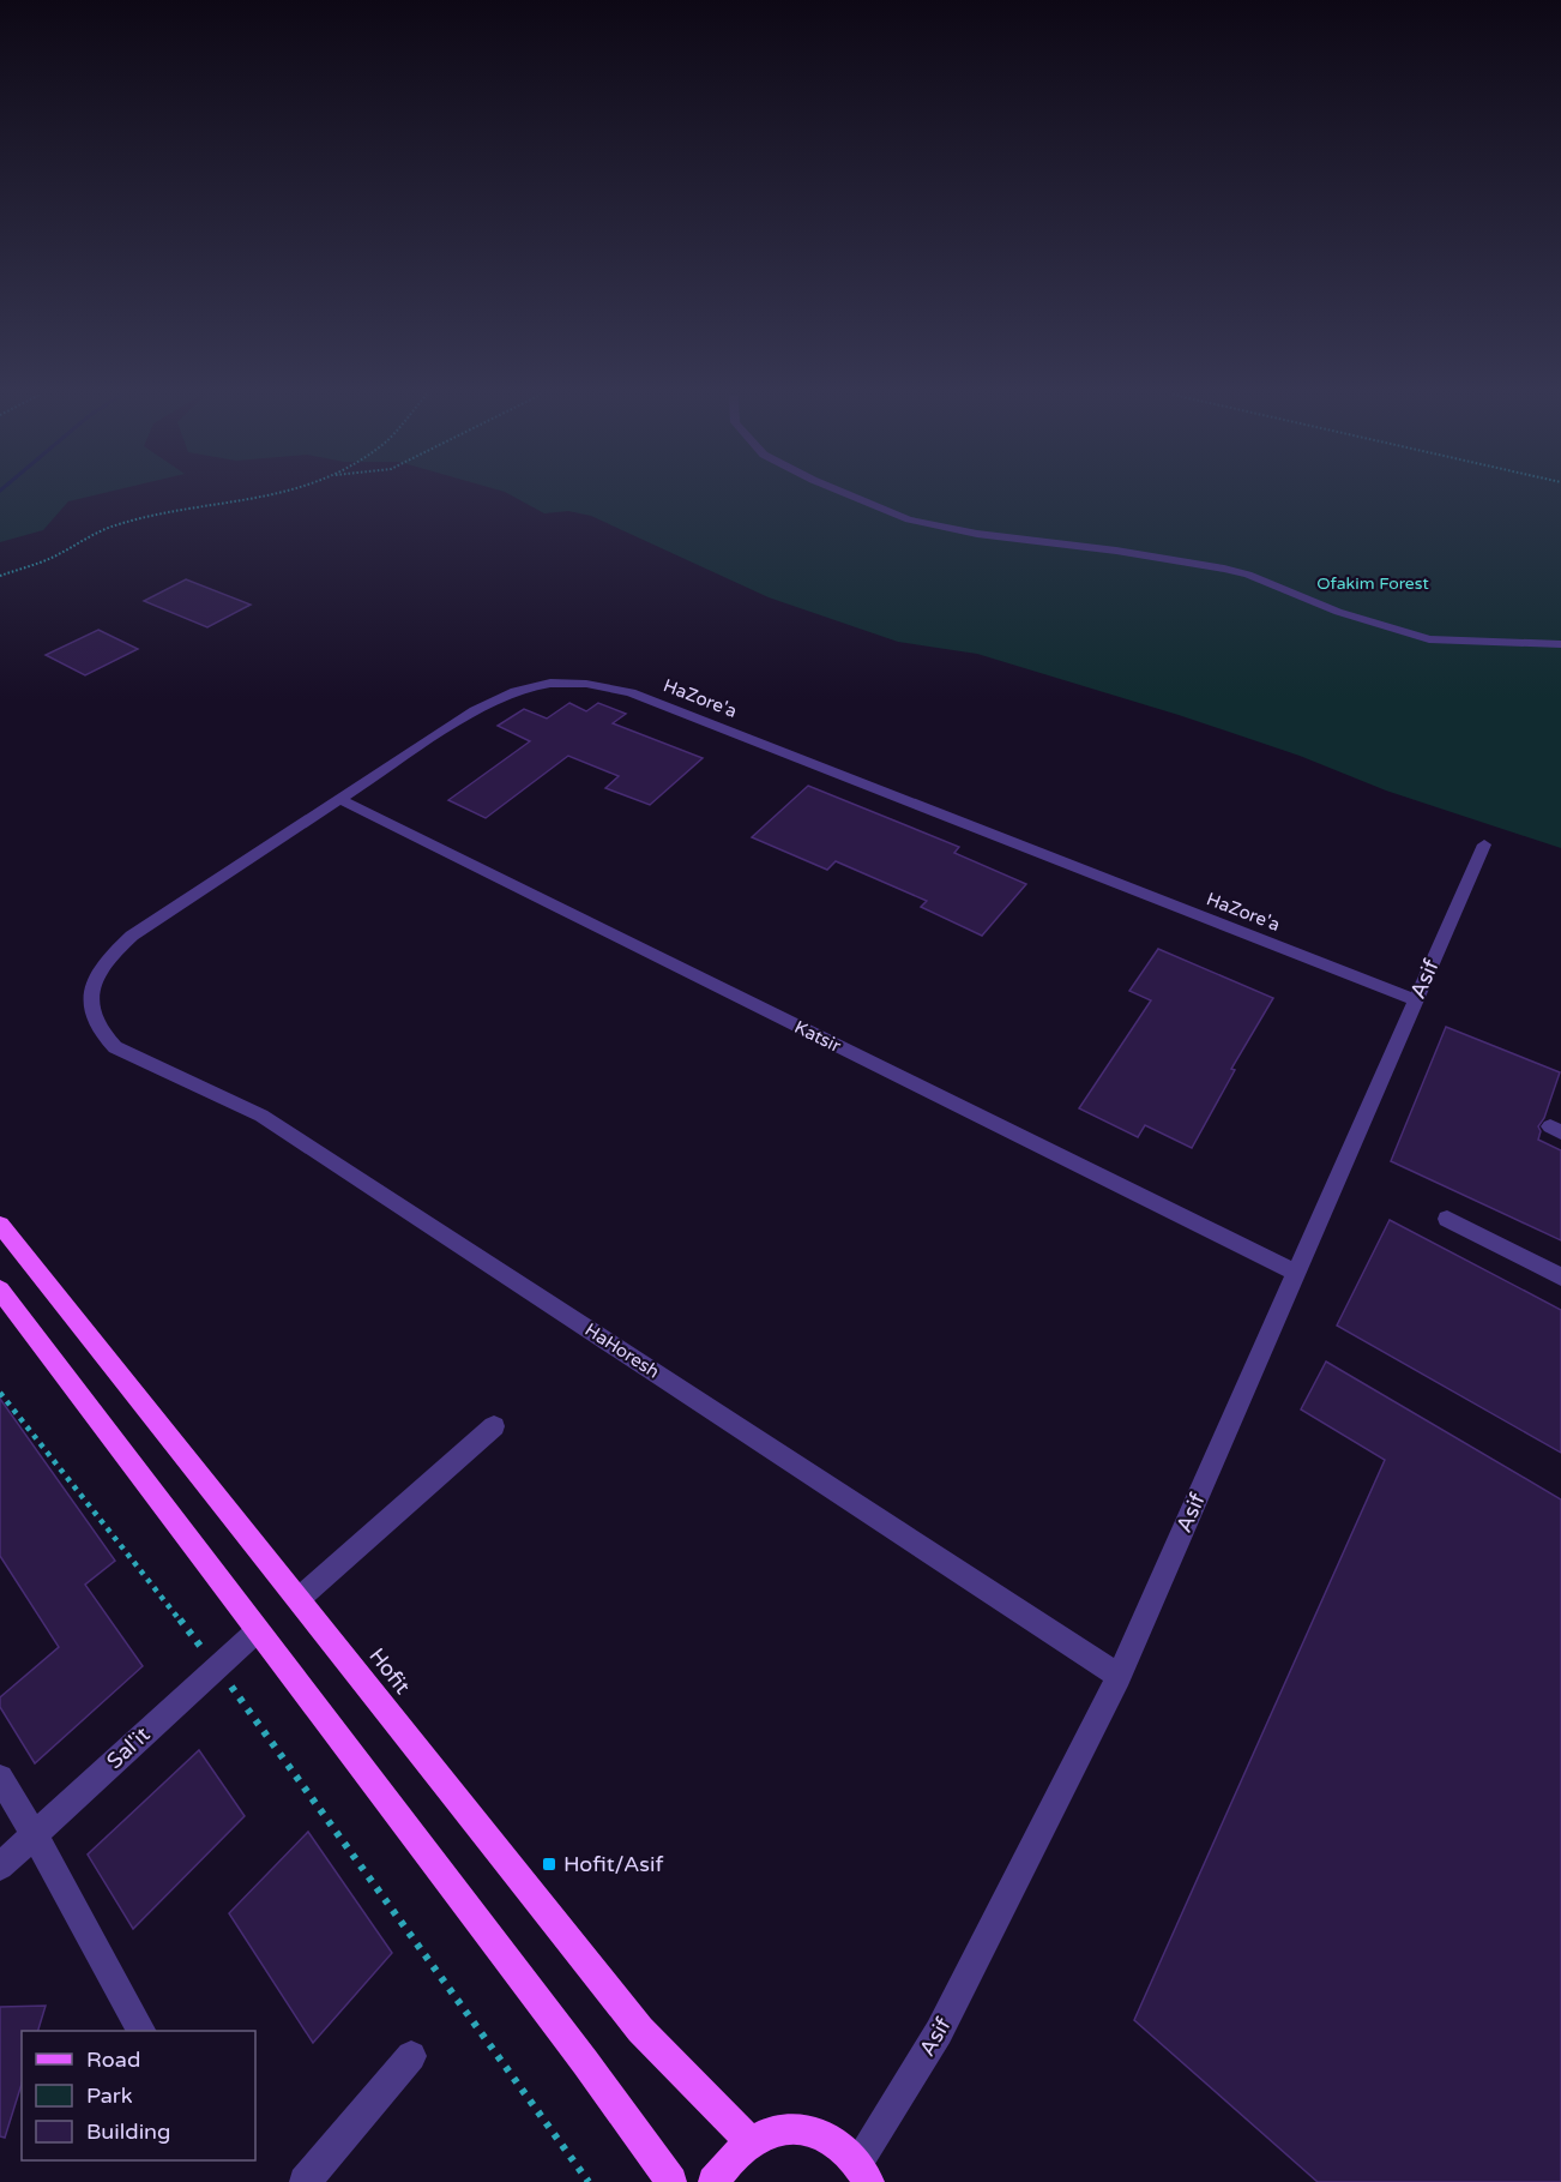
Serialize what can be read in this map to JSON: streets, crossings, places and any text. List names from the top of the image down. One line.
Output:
{"streets":{"main road":["Hofit"],"street":["HaZore'a","Asif","Katsir","HaHoresh","Sal'it"]},"crossings":[["HaZore'a","Asif"],["HaZore'a","Katsir"],["HaZore'a","HaHoresh"],["Asif","Katsir"],["Asif","HaHoresh"]],"parks":["Ofakim Forest"],"places":{"transit":["Hofit/Asif"]},"legend":["Road","Park","Building"]}
